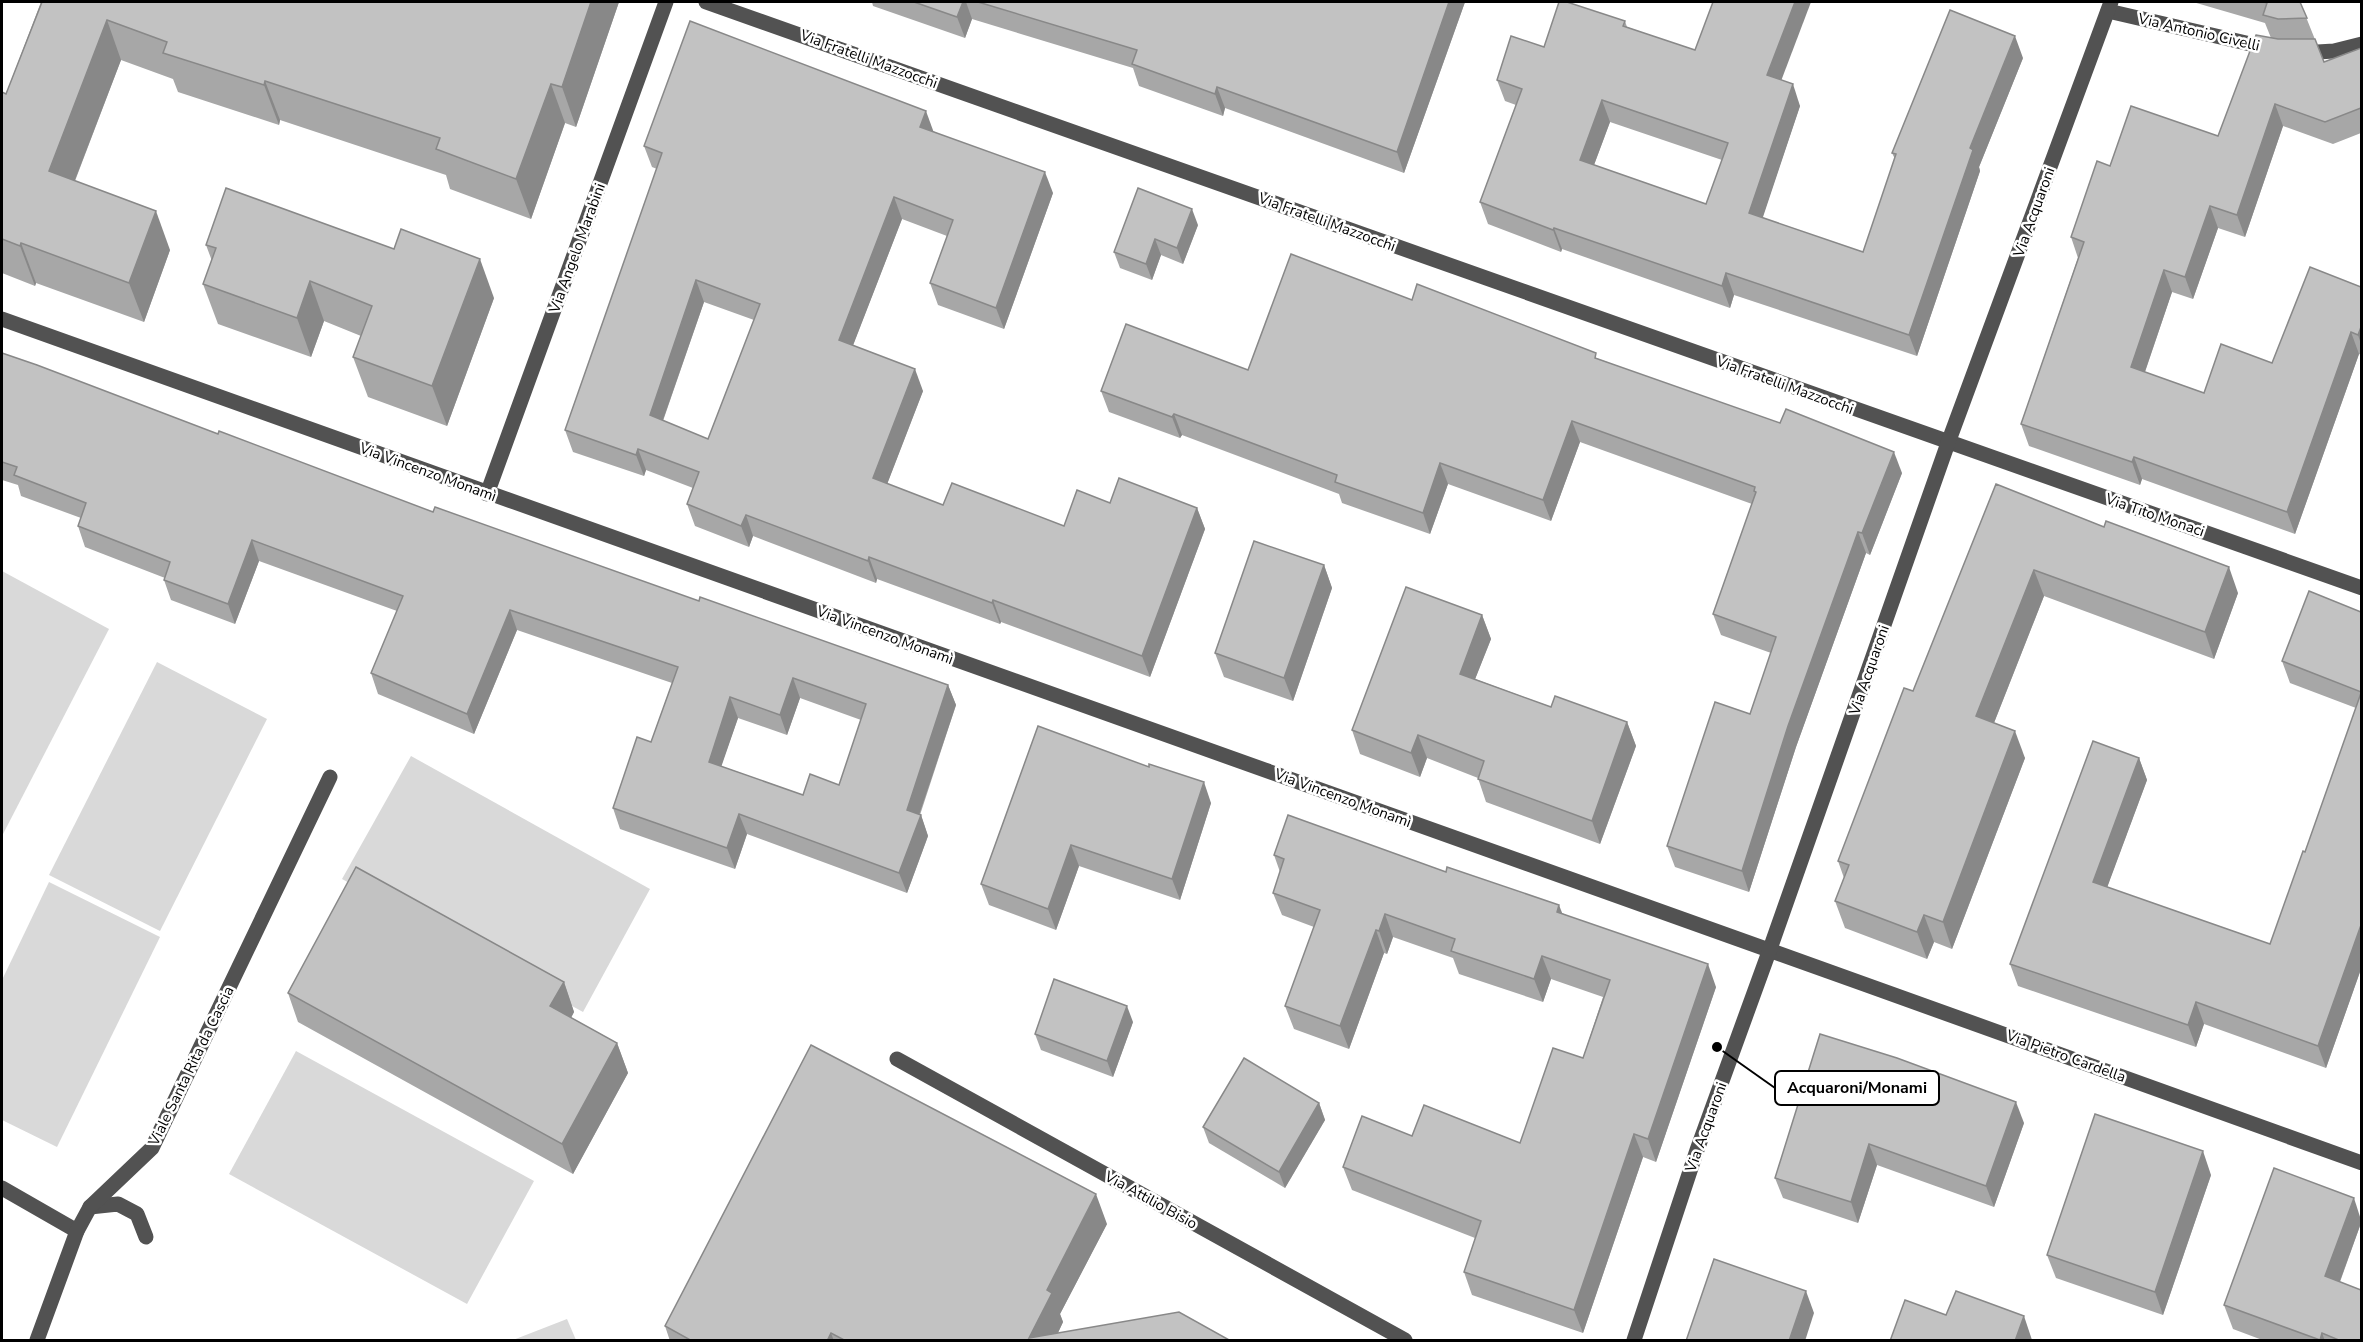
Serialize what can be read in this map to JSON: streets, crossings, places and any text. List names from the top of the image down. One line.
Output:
{"streets":{"street":["Via Antonio Civelli","Via Fratelli Mazzocchi","Via Acquaroni","Via Angelo Marabini","Via Vincenzo Monamì","Via Tito Monaci","Via Pietro Cardella","Viale Santa Rita da Cascia","Via Attilio Bisio"]},"crossings":[["Via Antonio Civelli","Via Acquaroni"],["Via Fratelli Mazzocchi","Via Acquaroni"],["Via Fratelli Mazzocchi","Via Tito Monaci"],["Via Acquaroni","Via Vincenzo Monamì"],["Via Acquaroni","Via Tito Monaci"],["Via Acquaroni","Via Pietro Cardella"],["Via Angelo Marabini","Via Vincenzo Monamì"],["Via Vincenzo Monamì","Via Pietro Cardella"]],"places":["Acquaroni/Monami"]}
